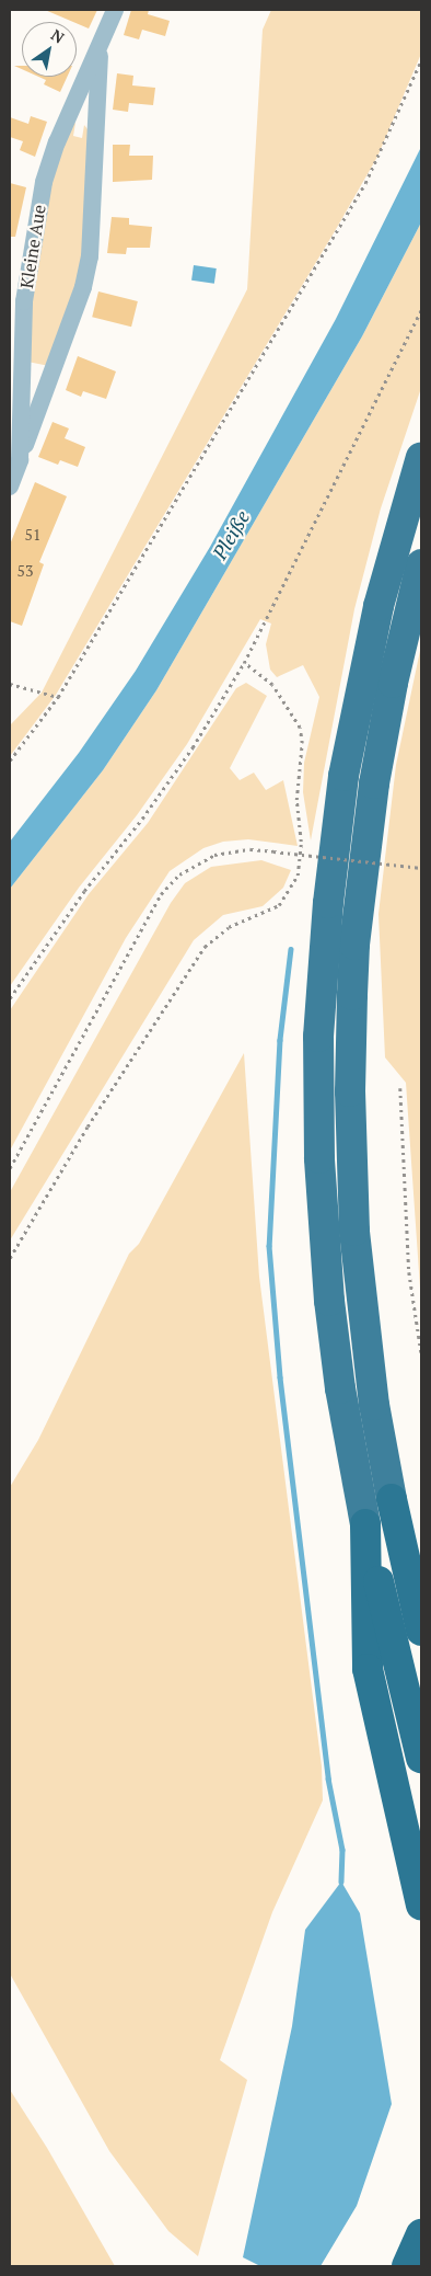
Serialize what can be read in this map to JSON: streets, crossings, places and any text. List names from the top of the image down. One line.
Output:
{"streets":{"street":["Kleine Aue"]},"water":["Pleiße"],"house_numbers":["51","53"],"north":"top right"}
